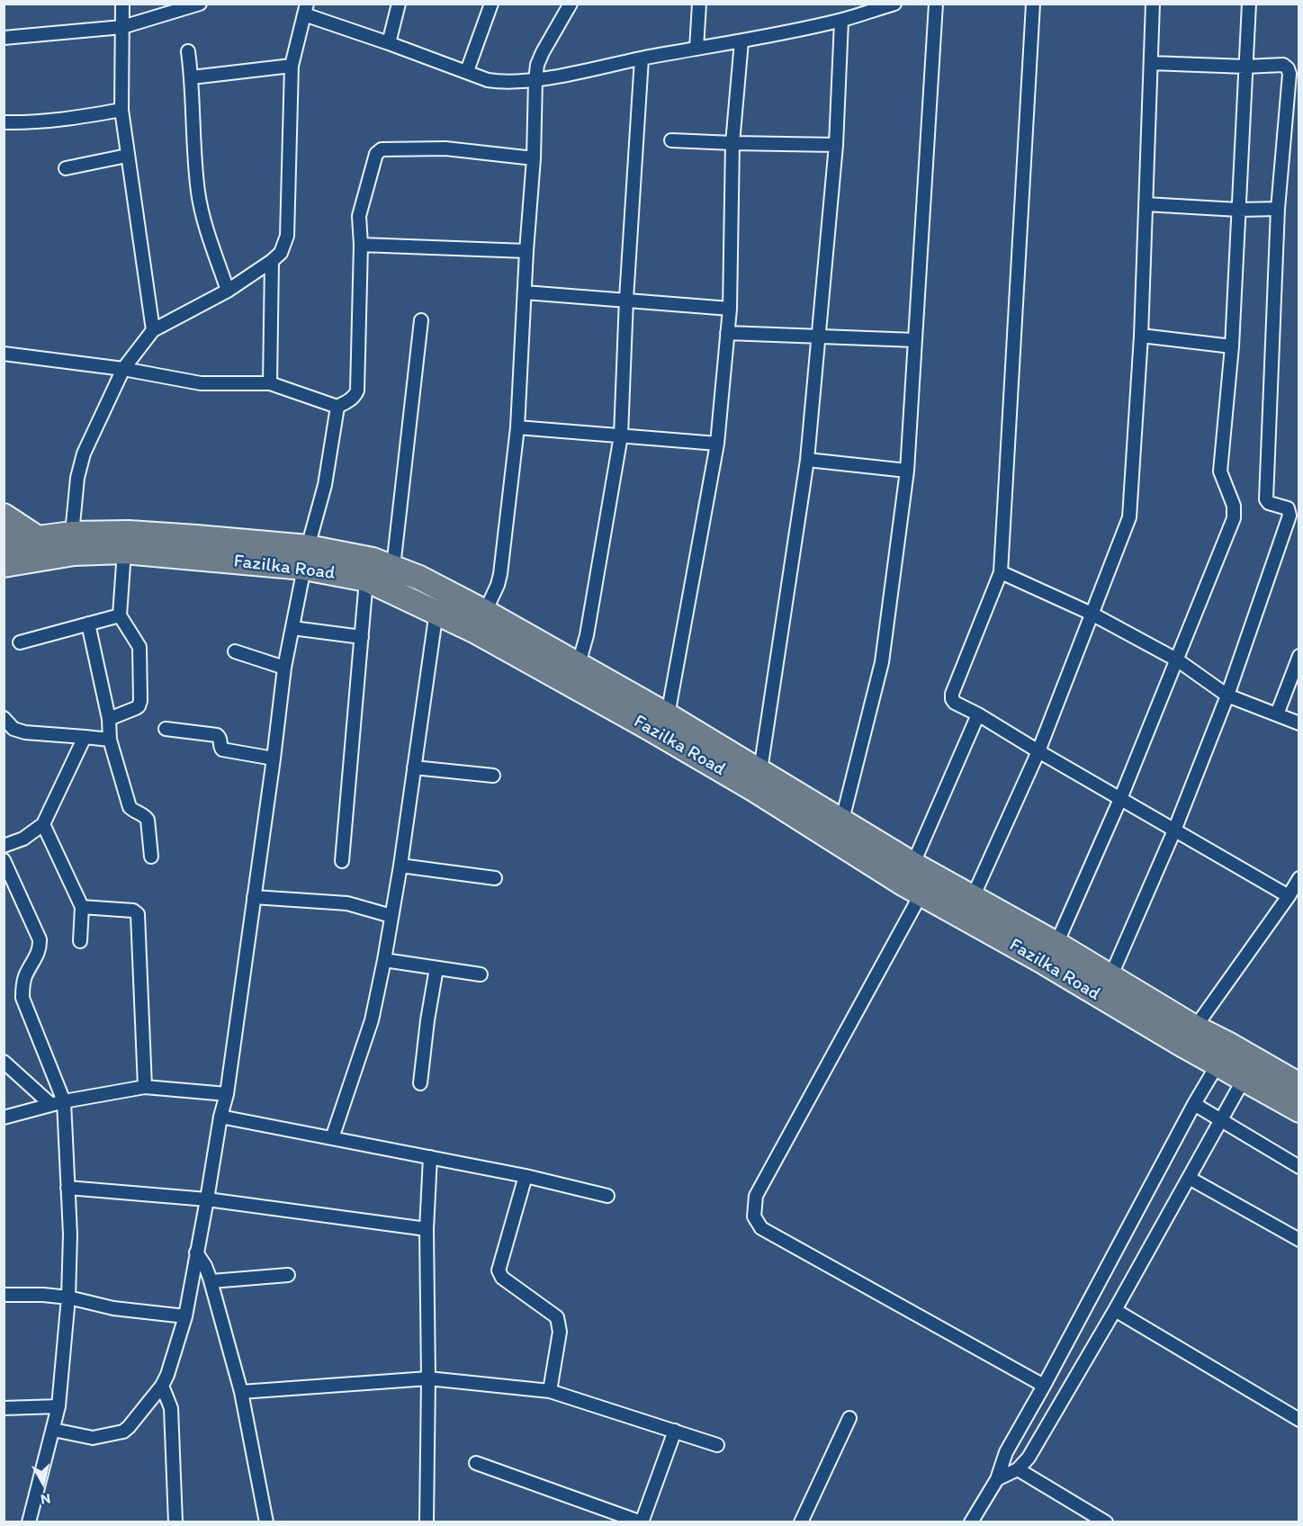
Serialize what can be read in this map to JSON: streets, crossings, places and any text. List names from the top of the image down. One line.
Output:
{"streets":{"highway":["Fazilka Road"]},"north":"bottom"}
